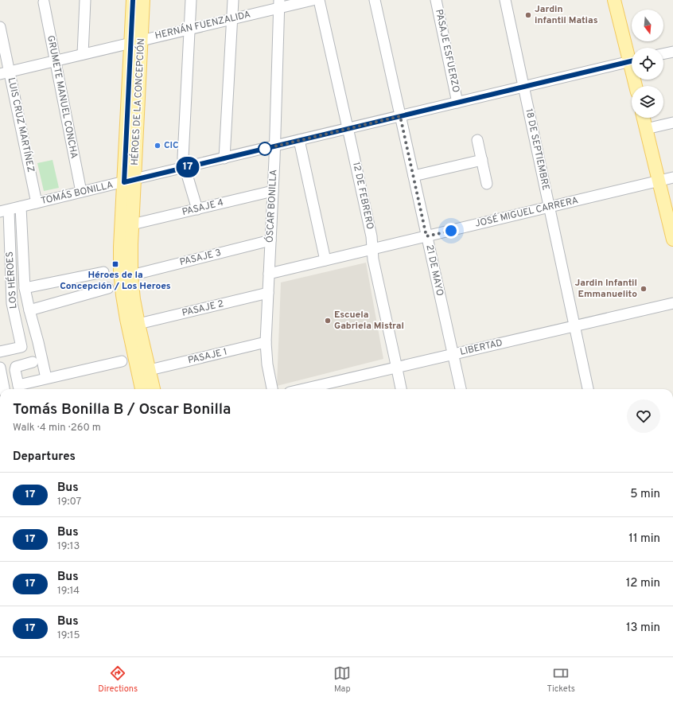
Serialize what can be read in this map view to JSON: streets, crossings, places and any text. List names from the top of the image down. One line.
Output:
{"streets":{"main road":["HÉROES DE LA CONCEPCIÓN"],"street":["HERNÁN FUENZALIDA","PASAJE ESFUERZO","GRUMETE MANUEL CONCHA","LUIS CRUZ MARTÍNEZ","18 DE SEPTIEMBRE","TOMÁS BONILLA","12 DE FEBRERO","ÓSCAR BONILLA","PASAJE 4","JOSÉ MIGUEL CARRERA","PASAJE 3","21 DE MAYO","LOS HÉROES","PASAJE 2","LIBERTAD","PASAJE 1"]},"crossings":[["HERNÁN FUENZALIDA","GRUMETE MANUEL CONCHA"],["HERNÁN FUENZALIDA","HÉROES DE LA CONCEPCIÓN"],["HERNÁN FUENZALIDA","LUIS CRUZ MARTÍNEZ"],["HERNÁN FUENZALIDA","ÓSCAR BONILLA"],["PASAJE ESFUERZO","TOMÁS BONILLA"],["GRUMETE MANUEL CONCHA","TOMÁS BONILLA"],["HÉROES DE LA CONCEPCIÓN","TOMÁS BONILLA"],["HÉROES DE LA CONCEPCIÓN","PASAJE 4"],["HÉROES DE LA CONCEPCIÓN","PASAJE 3"],["HÉROES DE LA CONCEPCIÓN","PASAJE 2"],["HÉROES DE LA CONCEPCIÓN","PASAJE 1"],["LUIS CRUZ MARTÍNEZ","TOMÁS BONILLA"],["18 DE SEPTIEMBRE","TOMÁS BONILLA"],["18 DE SEPTIEMBRE","JOSÉ MIGUEL CARRERA"],["18 DE SEPTIEMBRE","LIBERTAD"],["TOMÁS BONILLA","12 DE FEBRERO"],["TOMÁS BONILLA","ÓSCAR BONILLA"],["TOMÁS BONILLA","21 DE MAYO"],["TOMÁS BONILLA","LOS HÉROES"],["12 DE FEBRERO","JOSÉ MIGUEL CARRERA"],["12 DE FEBRERO","LIBERTAD"],["ÓSCAR BONILLA","PASAJE 4"],["ÓSCAR BONILLA","JOSÉ MIGUEL CARRERA"],["ÓSCAR BONILLA","PASAJE 3"],["ÓSCAR BONILLA","PASAJE 2"],["ÓSCAR BONILLA","PASAJE 1"],["JOSÉ MIGUEL CARRERA","21 DE MAYO"],["21 DE MAYO","LIBERTAD"]],"places":{"other":["Jardin infantil Matias","CIC","Jardin Infantil Emmanuelito","Escuela Gabriela Mistral"],"transit":["Héroes de la Concepción / Los Heroes"]},"lines":["bus line 17"],"north":"bottom","page":{"on_map":"17","heading":[["Tomás Bonilla B / Oscar Bonilla","Walk · 4 min · 260 m"],"Departures"],"list":[{"mark":"17","name":"Bus","note":"19:07","value":"5 min"},{"mark":"17","name":"Bus","note":"19:13","value":"11 min"},{"mark":"17","name":"Bus","note":"19:14","value":"12 min"},{"mark":"17","name":"Bus","note":"19:15","value":"13 min"}],"tabs":["Directions","Map","Tickets"]}}
